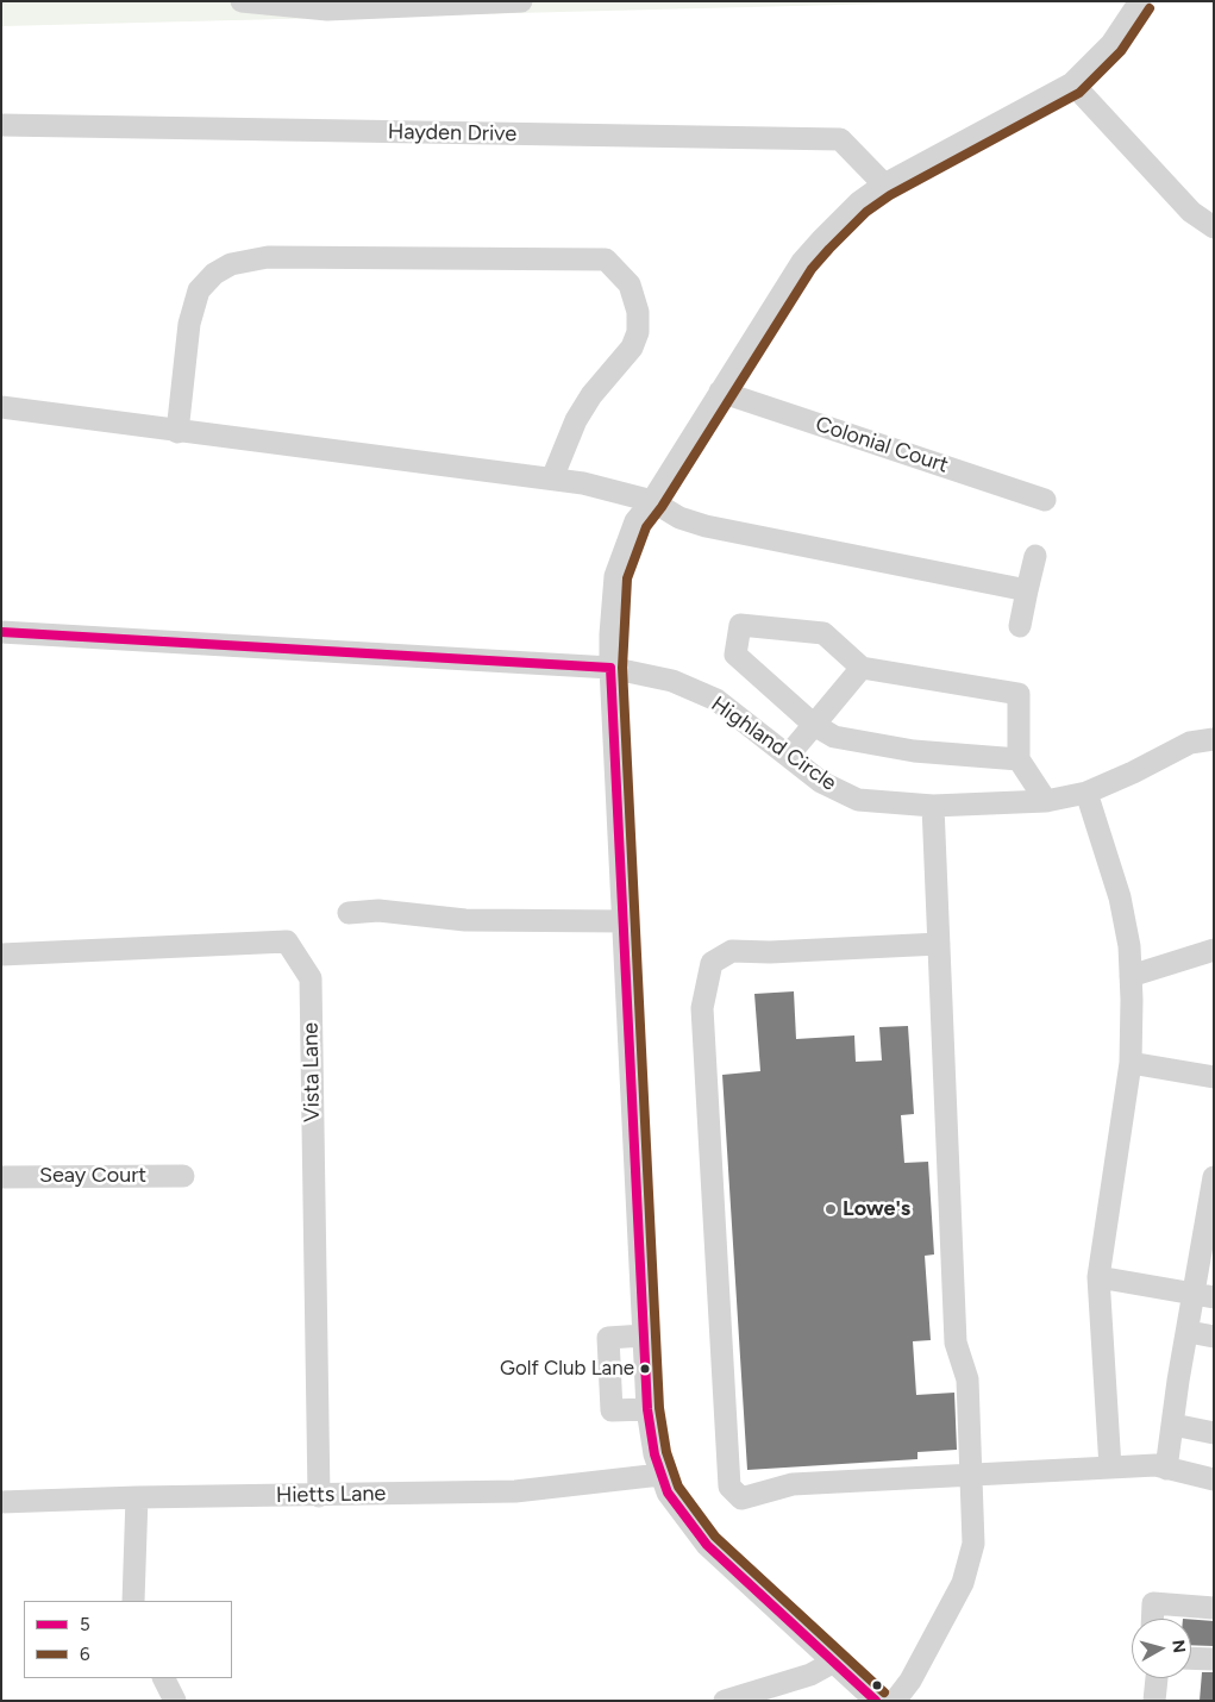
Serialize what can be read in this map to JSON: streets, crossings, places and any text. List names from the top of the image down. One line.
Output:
{"streets":{"street":["Hayden Drive","Colonial Court","Highland Circle","Vista Lane","Seay Court","Hietts Lane"]},"crossings":[["Vista Lane","Hietts Lane"]],"places":["Lowe's","Golf Club Lane"],"lines":["transit line 6","transit line 5"],"legend":["5","6"],"north":"right"}
